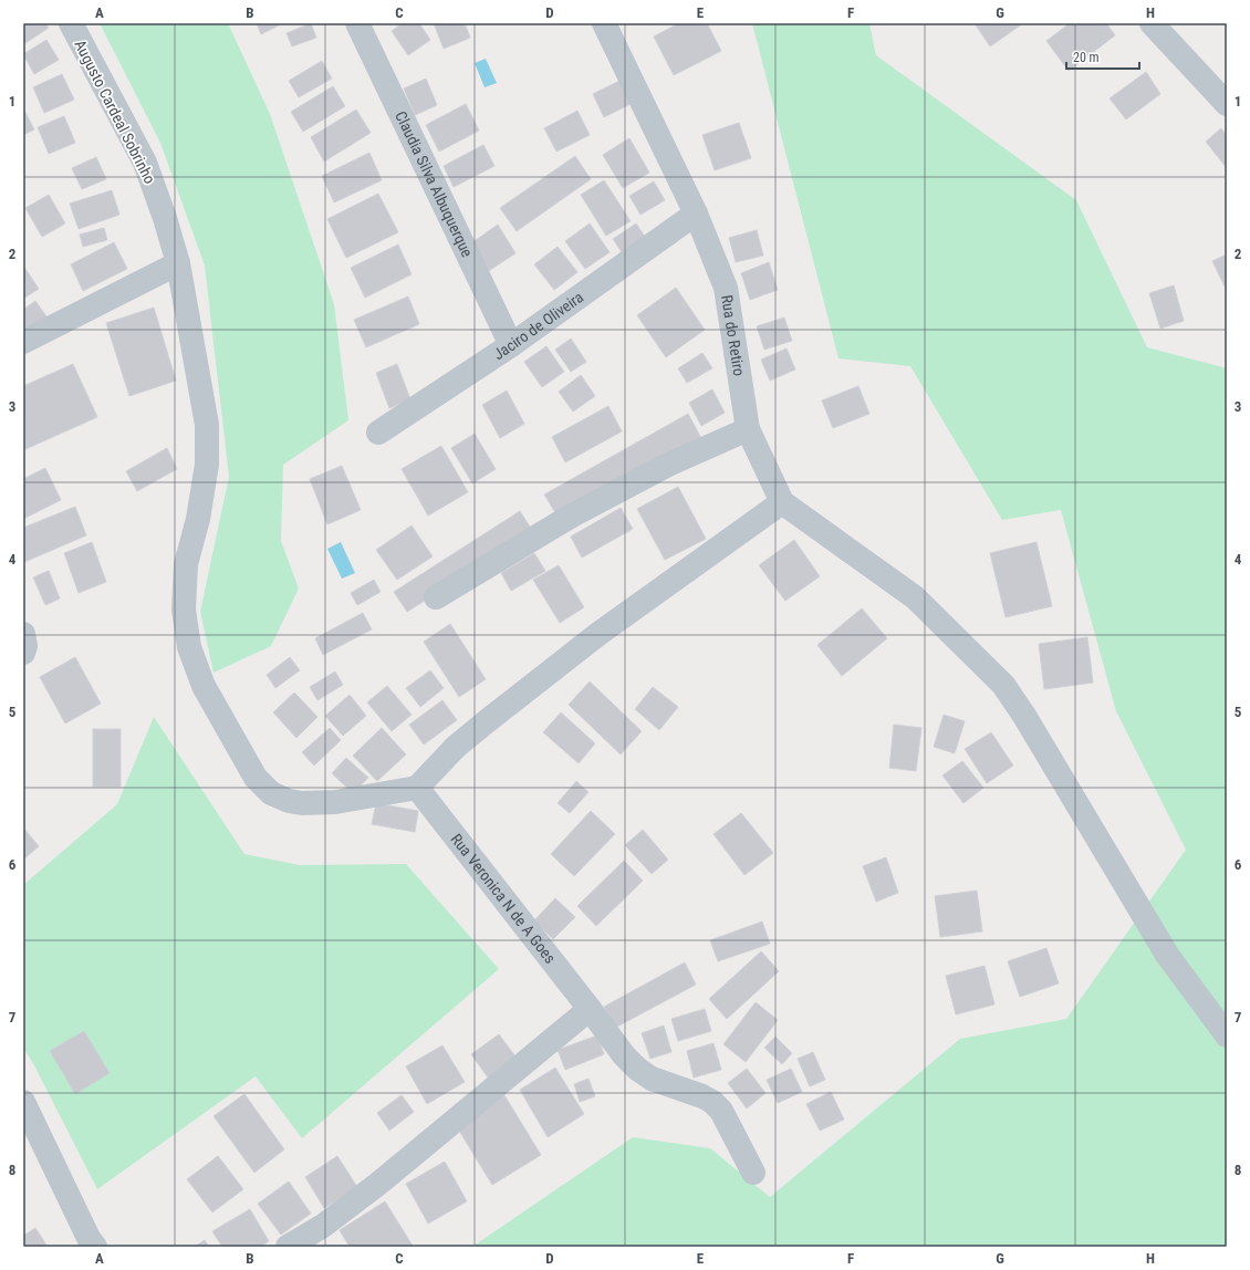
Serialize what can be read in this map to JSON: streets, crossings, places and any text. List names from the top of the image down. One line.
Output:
{"streets":{"street":["Augusto Cardeal Sobrinho","Claudia Silva Albuquerque","Jaciro de Oliveira","Rua do Retiro","Rua Veronica N de A Goes"]},"crossings":[["Augusto Cardeal Sobrinho","Rua Veronica N de A Goes"],["Claudia Silva Albuquerque","Jaciro de Oliveira"],["Jaciro de Oliveira","Rua do Retiro"]],"scale_bar":"20 m","grid":{"columns":["A","B","C","D","E","F","G","H"],"rows":["1","2","3","4","5","6","7","8"]}}
